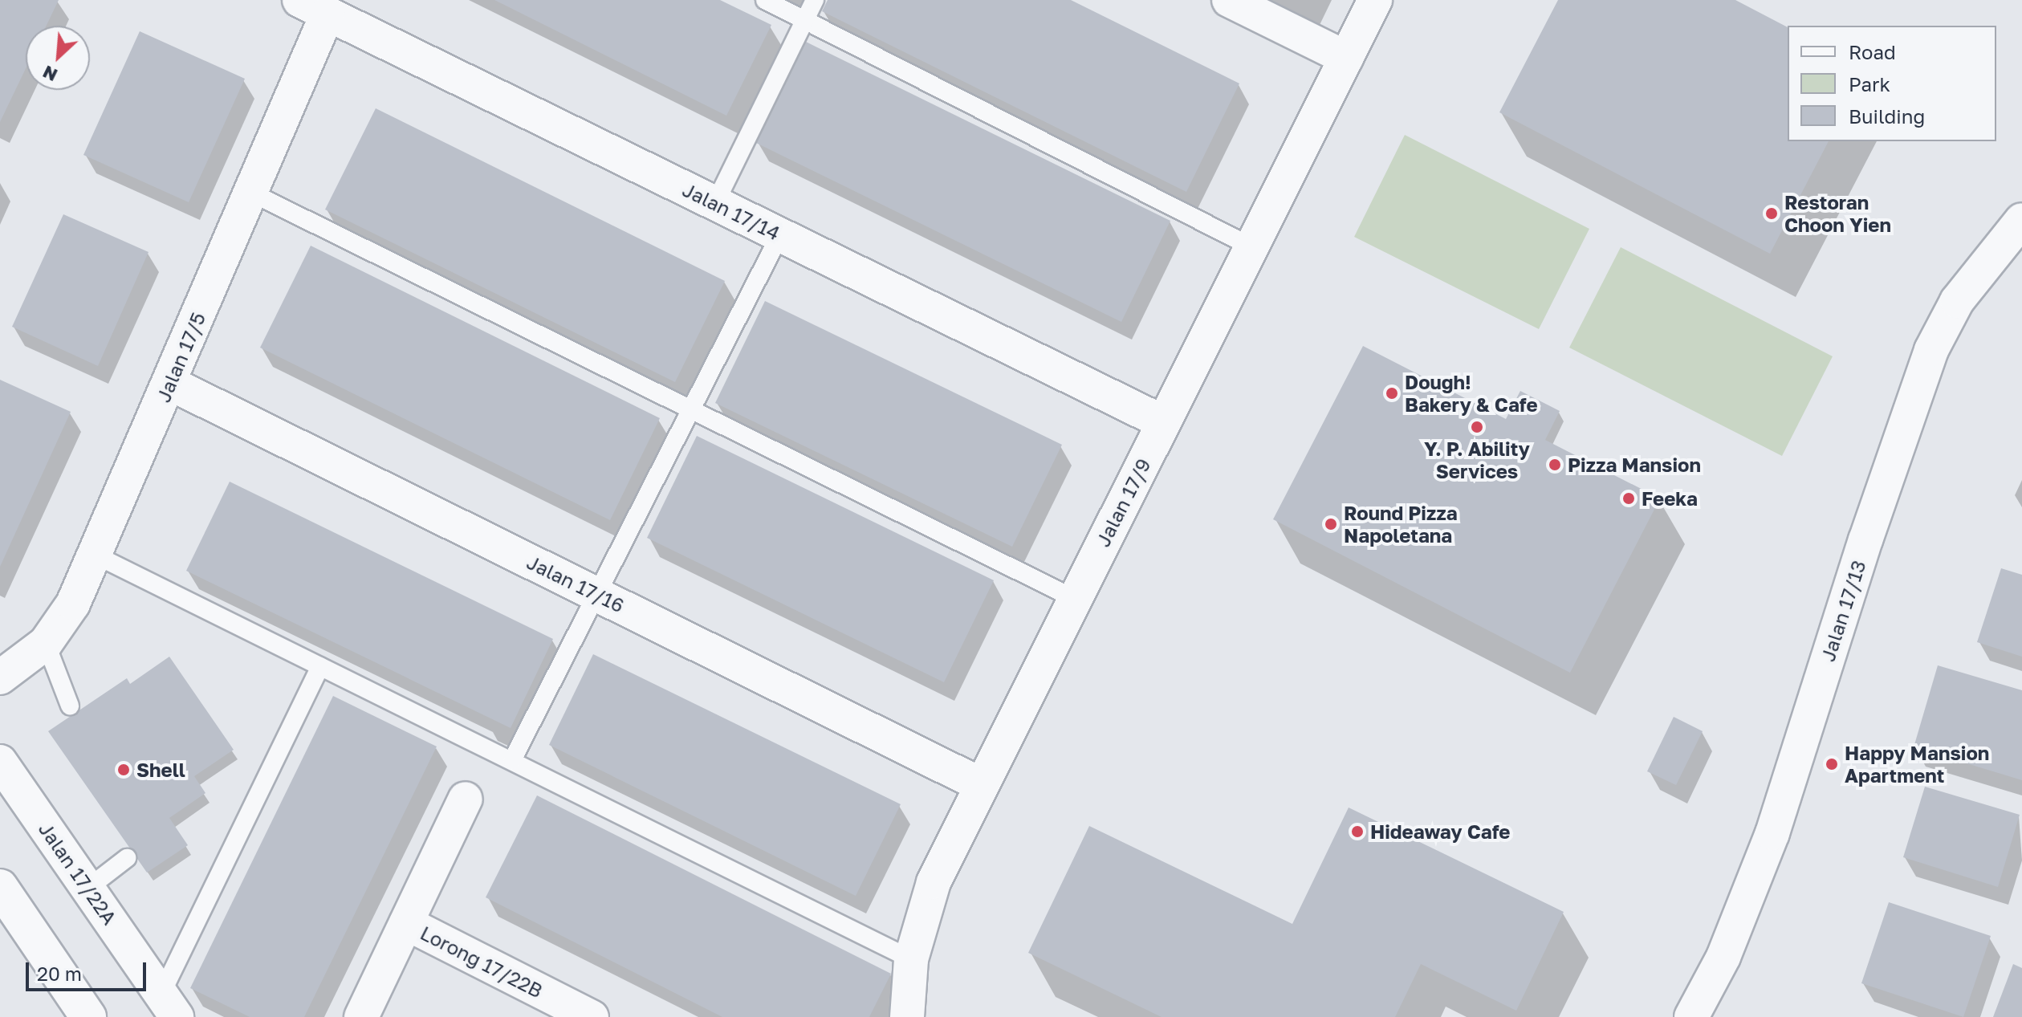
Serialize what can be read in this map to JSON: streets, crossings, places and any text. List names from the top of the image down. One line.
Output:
{"streets":{"street":["Jalan 17/14","Jalan 17/5","Jalan 17/9","Jalan 17/16","Jalan 17/13","Jalan 17/22A","Lorong 17/22B"]},"crossings":[["Jalan 17/14","Jalan 17/5"],["Jalan 17/14","Jalan 17/9"],["Jalan 17/5","Jalan 17/16"],["Jalan 17/9","Jalan 17/16"]],"places":["Restoran Choon Yien","Dough! Bakery & Cafe","Y. P. Ability Services","Pizza Mansion","Feeka","Round Pizza Napoletana","Happy Mansion Apartment","Shell","Hideaway Cafe"],"legend":["Road","Park","Building"],"scale_bar":"20 m","north":"bottom left"}
